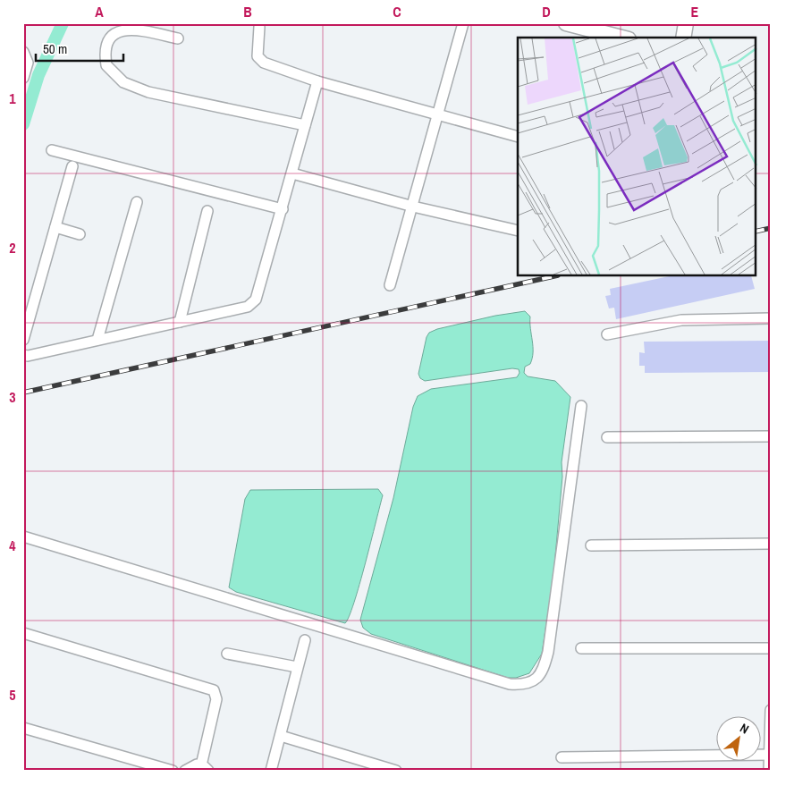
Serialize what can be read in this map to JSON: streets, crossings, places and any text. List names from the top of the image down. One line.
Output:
{"scale_bar":"50 m","north":"top right","grid":{"columns":["A","B","C","D","E"],"rows":["1","2","3","4","5"]}}
